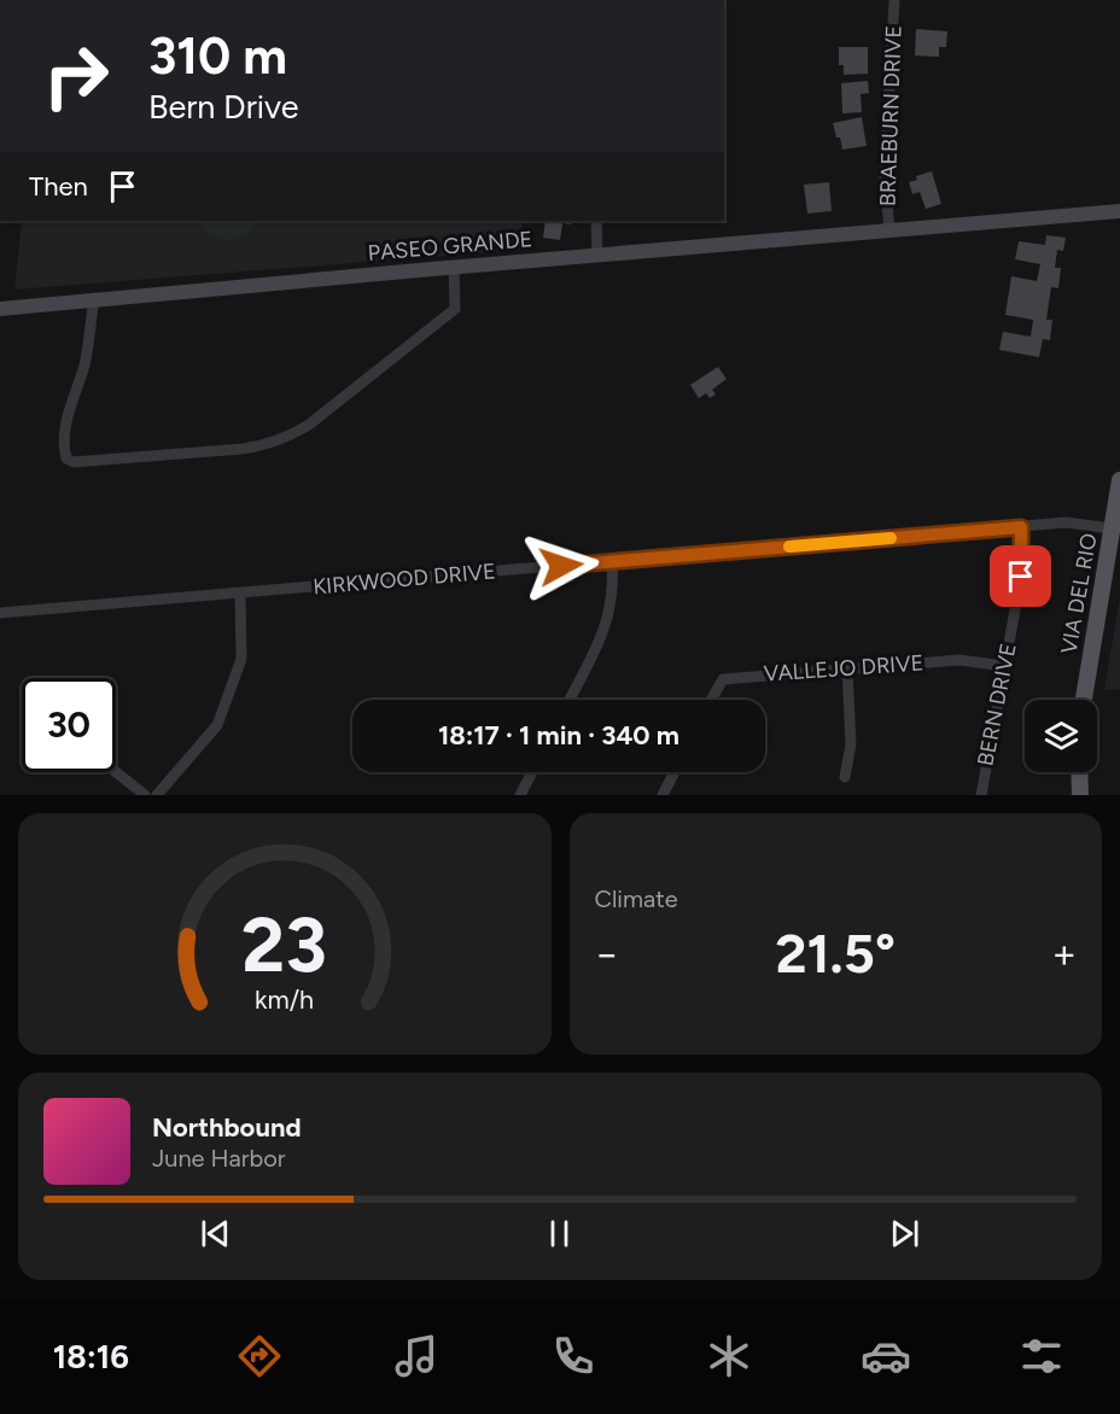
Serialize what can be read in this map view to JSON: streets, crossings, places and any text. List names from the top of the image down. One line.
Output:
{"streets":{"main road":["PASEO GRANDE","VIA DEL RIO"],"street":["BRAEBURN DRIVE","KIRKWOOD DRIVE","VALLEJO DRIVE","BERN DRIVE"]},"crossings":[["BRAEBURN DRIVE","PASEO GRANDE"],["KIRKWOOD DRIVE","VIA DEL RIO"],["KIRKWOOD DRIVE","BERN DRIVE"],["VALLEJO DRIVE","BERN DRIVE"]],"page":{"turn":["310 m","Bern Drive"],"then":"Then","limit":"30","trip":"18:17 · 1 min · 340 m","tile":"Climate","heat":["−","21.5°","+"],"song":["Northbound","June Harbor"],"tabs":"18:16","gauge":["23","km/h"]}}
